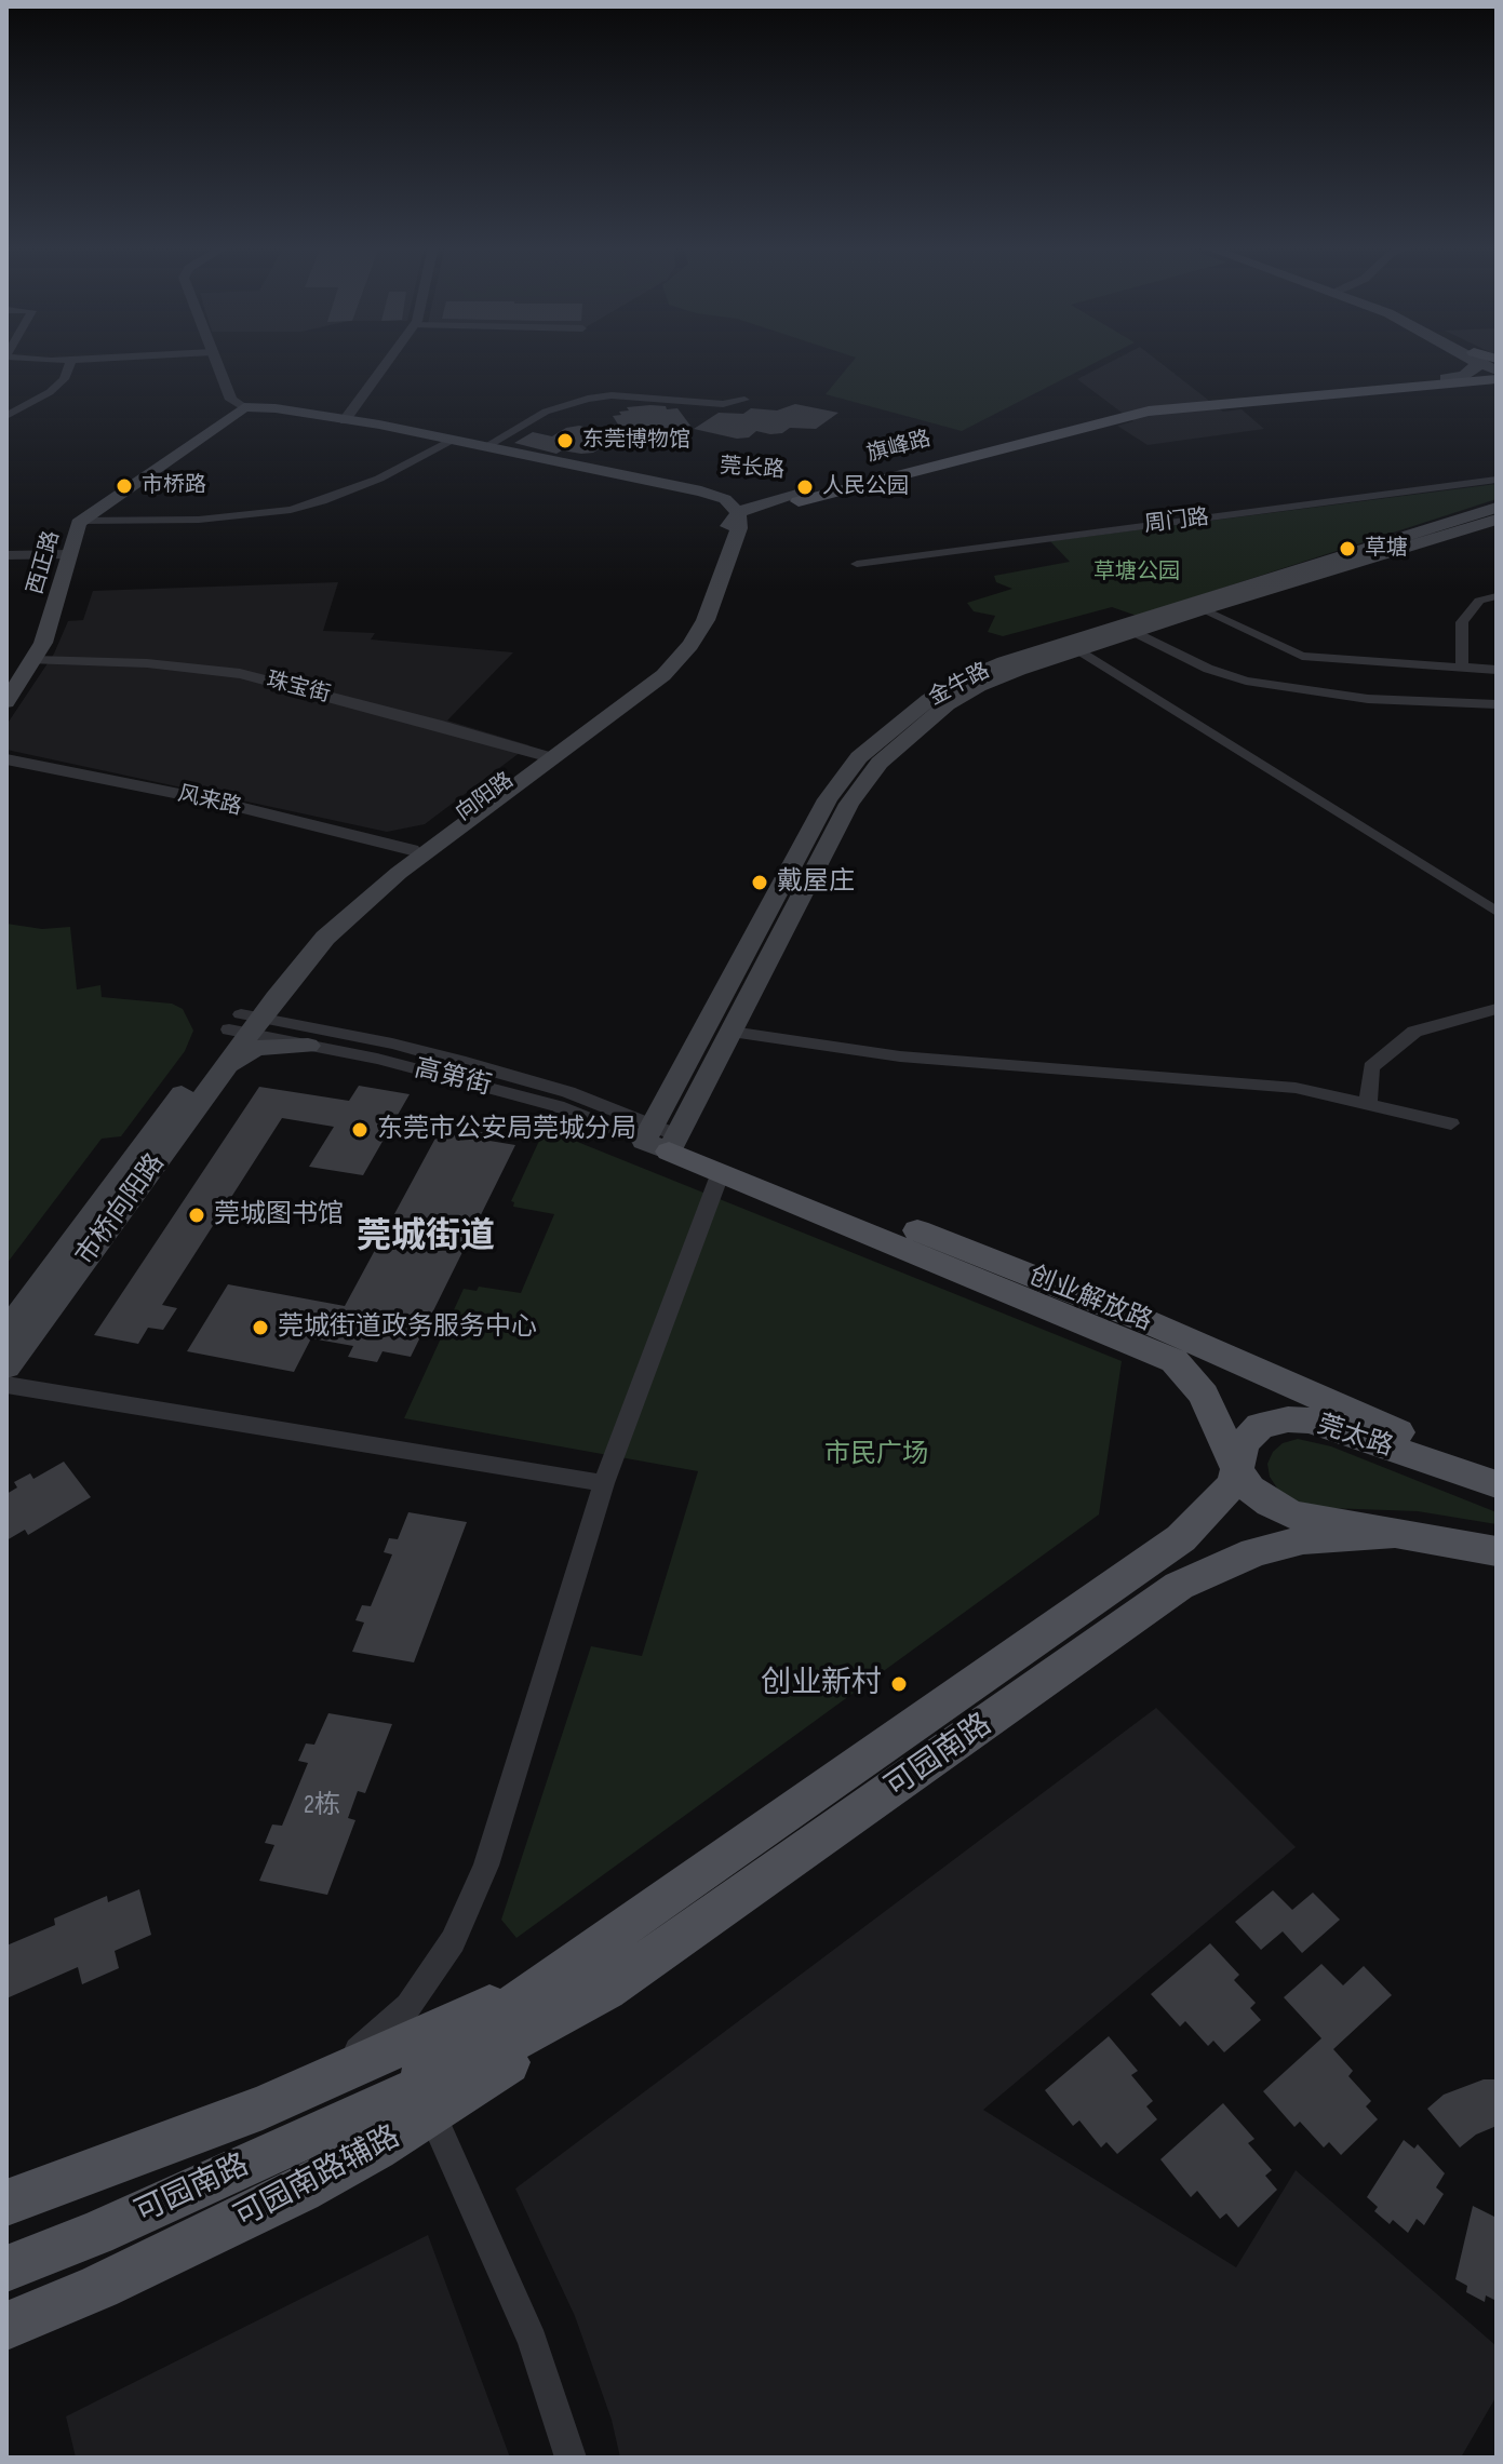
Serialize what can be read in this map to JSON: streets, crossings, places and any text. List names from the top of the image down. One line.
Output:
{"streets":{"main road":["旗峰路","莞长路","西正路","金牛路","向阳路","市桥向阳路","创业解放路","莞太路","可园南路","可园南路辅路"],"street":["周门路","珠宝街","风来路","高第街"]},"crossings":[["旗峰路","莞长路"],["西正路","珠宝街"],["金牛路","高第街"],["金牛路","创业解放路"],["珠宝街","向阳路"],["向阳路","风来路"],["向阳路","高第街"],["向阳路","市桥向阳路"],["高第街","市桥向阳路"],["高第街","创业解放路"],["创业解放路","莞太路"],["创业解放路","可园南路"],["莞太路","可园南路"],["可园南路","可园南路辅路"]],"districts":["莞城街道"],"parks":["草塘公园","市民广场"],"places":["东莞博物馆","市桥路","人民公园","草塘","戴屋庄","东莞市公安局莞城分局","莞城图书馆","莞城街道政务服务中心","创业新村"],"house_numbers":["2栋"]}
